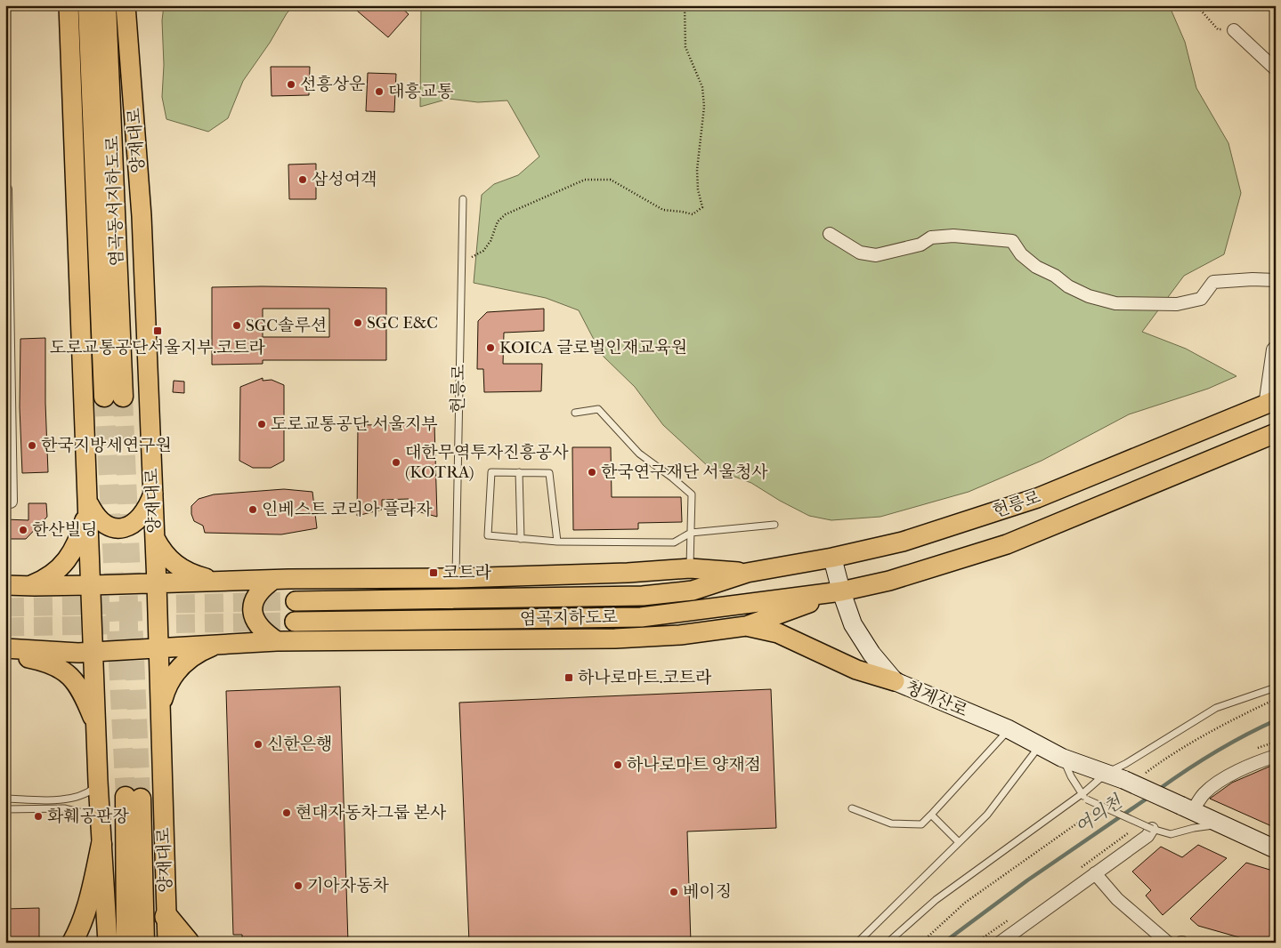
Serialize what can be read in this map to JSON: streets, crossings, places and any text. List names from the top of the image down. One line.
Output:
{"streets":{"highway":["양재대로","염곡동서지하도로"],"main road":["헌릉로","염곡지하도로","청계산로"]},"crossings":[["헌릉로","염곡지하도로"],["헌릉로","청계산로"],["염곡지하도로","청계산로"]],"water":["여의천"],"places":{"other":["선흥상운","대흥교통","삼성여객","SGC E&C","SGC솔루션","KOICA 글로벌인재교육원","도로교통공단 서울지부","한국지방세연구원","대한무역투자진흥공사 (KOTRA)","한국연구재단 서울청사","인베스트 코리아 플라자","한산빌딩","신한은행","하나로마트 양재점","현대자동차그룹 본사","화훼공판장","기아자동차","베이징"],"transit":["도로교통공단서울지부.코트라","코트라","하나로마트.코트라"]}}
